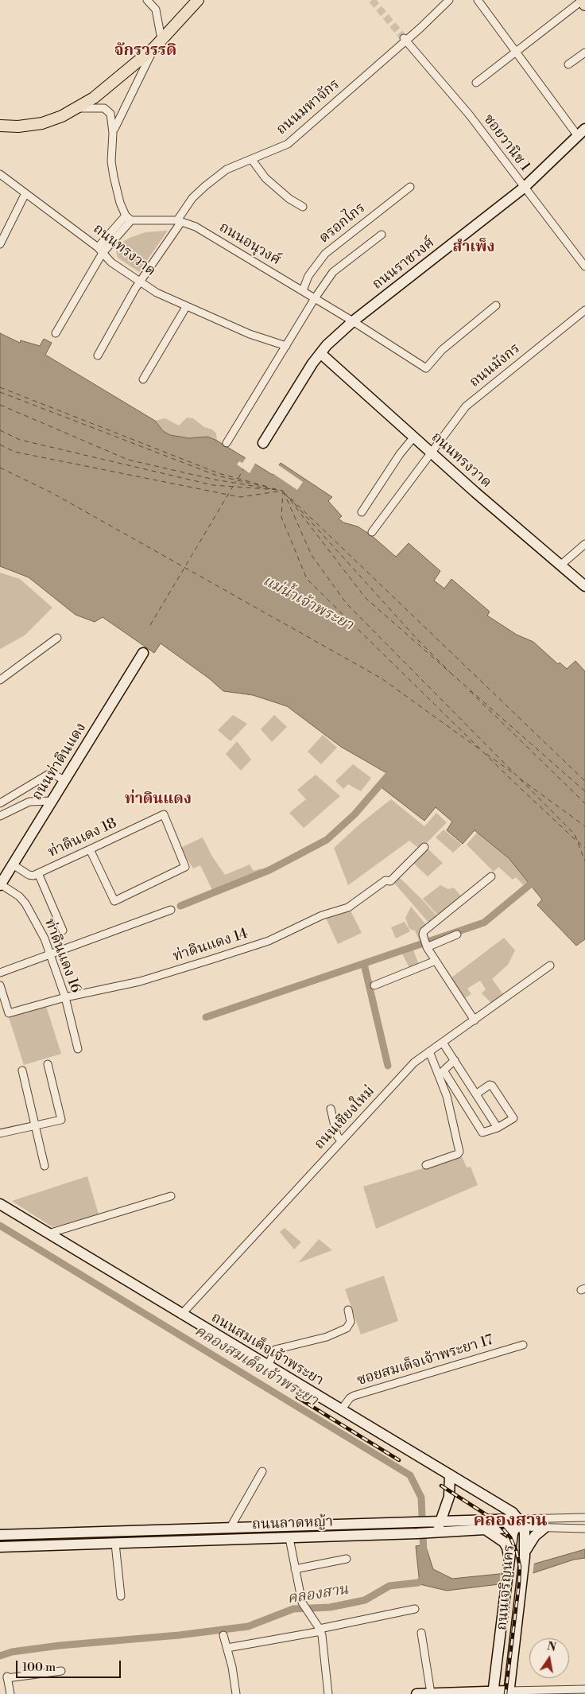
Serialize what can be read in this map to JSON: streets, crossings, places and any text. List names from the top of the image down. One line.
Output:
{"streets":{"main road":["ถนนทรงวาด","ถนนราชวงศ์","ถนนท่าดินแดง","ถนนสมเด็จเจ้าพระยา","ถนนลาดหญ้า","ถนนเจริญนคร"],"street":["ถนนมหาจักร","ซอยวานิช 1","ตรอกไกร","ถนนอนุวงศ์","ถนนมังกร","ท่าดินเดง 18","ท่าดินแดง 14","ท่าดินแดง 16","ถนนเชียงใหม่","ซอยสมเด็จเจ้าพระยา 17"]},"crossings":[["ถนนมหาจักร","ซอยวานิช 1"],["ถนนมหาจักร","ถนนอนุวงศ์"],["ถนนมหาจักร","ถนนทรงวาด"],["ซอยวานิช 1","ถนนราชวงศ์"],["ตรอกไกร","ถนนอนุวงศ์"],["ถนนอนุวงศ์","ถนนราชวงศ์"],["ถนนทรงวาด","ถนนราชวงศ์"],["ถนนทรงวาด","ถนนมังกร"],["ถนนท่าดินแดง","ท่าดินเดง 18"],["ถนนท่าดินแดง","ท่าดินแดง 16"],["ท่าดินแดง 14","ท่าดินแดง 16"],["ถนนเชียงใหม่","ถนนสมเด็จเจ้าพระยา"],["ถนนสมเด็จเจ้าพระยา","ซอยสมเด็จเจ้าพระยา 17"],["ถนนสมเด็จเจ้าพระยา","ถนนลาดหญ้า"],["ถนนสมเด็จเจ้าพระยา","ถนนเจริญนคร"],["ถนนลาดหญ้า","ถนนเจริญนคร"]],"districts":["จักรวรรดิ","สำเพ็ง","ท่าดินแดง","คลองสาน"],"water":["แม่น้ำเจ้าพระยา","คลองสมเด็จเจ้าพระยา","คลองสาน"],"scale_bar":"100 m","north":"top"}
